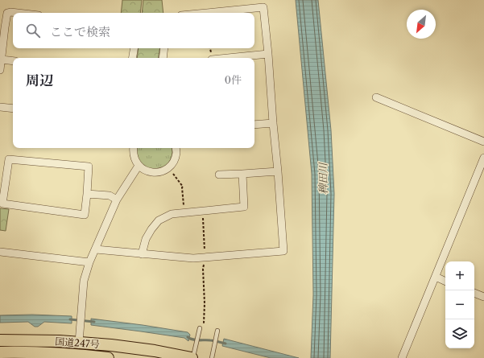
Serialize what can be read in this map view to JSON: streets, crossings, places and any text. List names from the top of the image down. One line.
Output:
{"streets":{"highway":["国道247号"]},"water":["稗田川"],"north":"bottom left","page":{"search":"ここで検索","heading":["周辺","0件"],"map_buttons":["+","−"]}}
